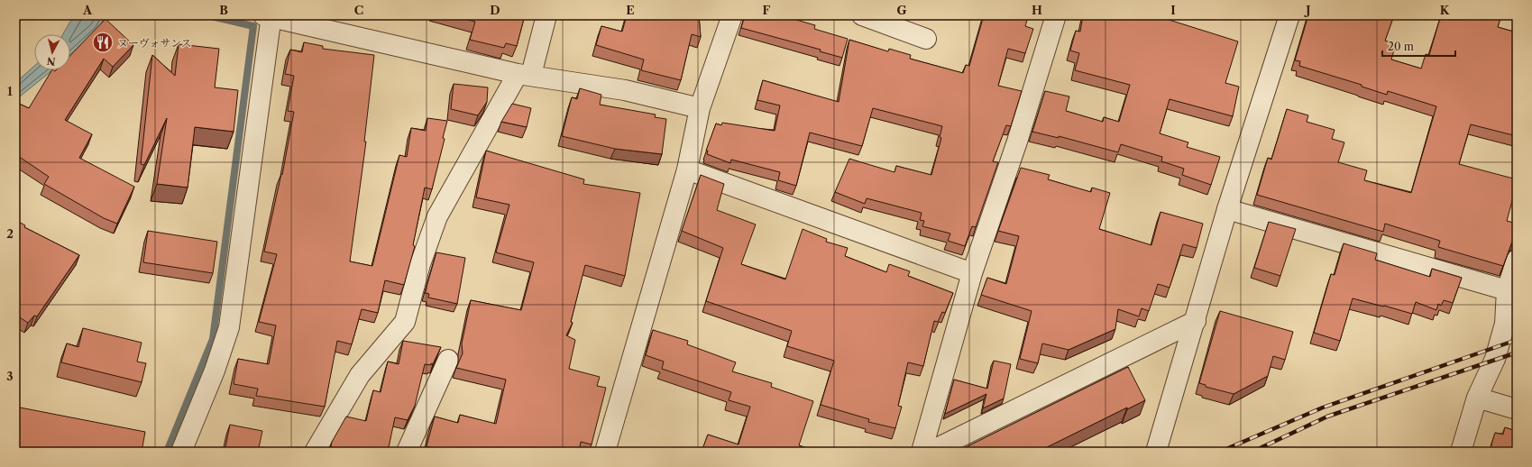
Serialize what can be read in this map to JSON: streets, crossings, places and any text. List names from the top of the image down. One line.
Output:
{"places":{"restaurant":["ヌーヴォサンス"]},"scale_bar":"20 m","north":"bottom","grid":{"columns":["A","B","C","D","E","F","G","H","I","J","K"],"rows":["1","2","3"]}}
